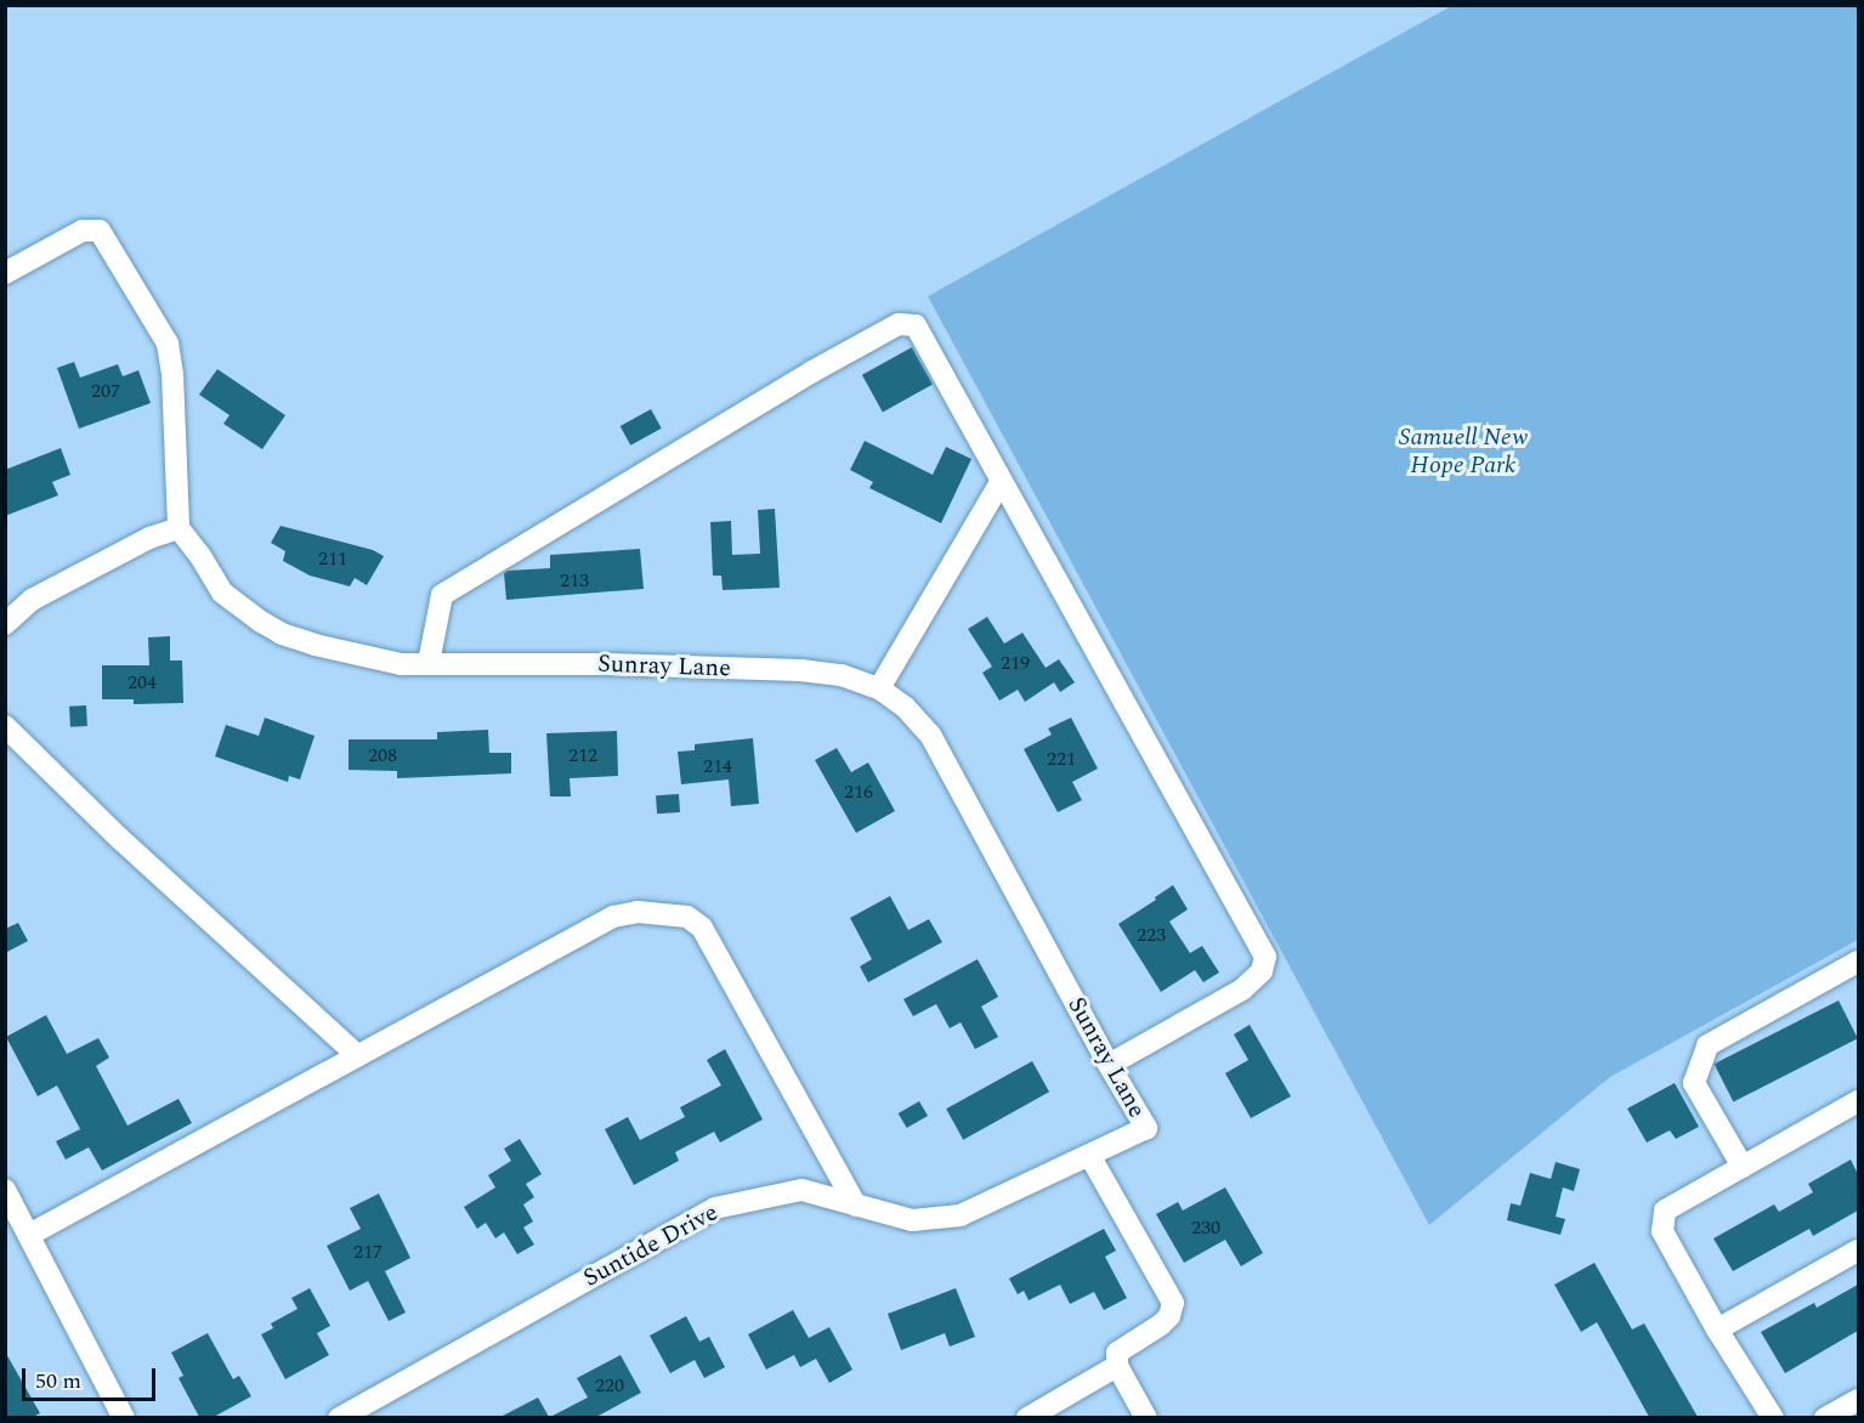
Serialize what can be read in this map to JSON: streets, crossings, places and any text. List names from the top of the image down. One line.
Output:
{"streets":{"street":["Sunray Lane","Suntide Drive"]},"crossings":[["Sunray Lane","Suntide Drive"]],"parks":["Samuell New Hope Park"],"house_numbers":["207","211","213","219","204","208","212","221","214","216","223","230","217","220"],"scale_bar":"50 m"}
